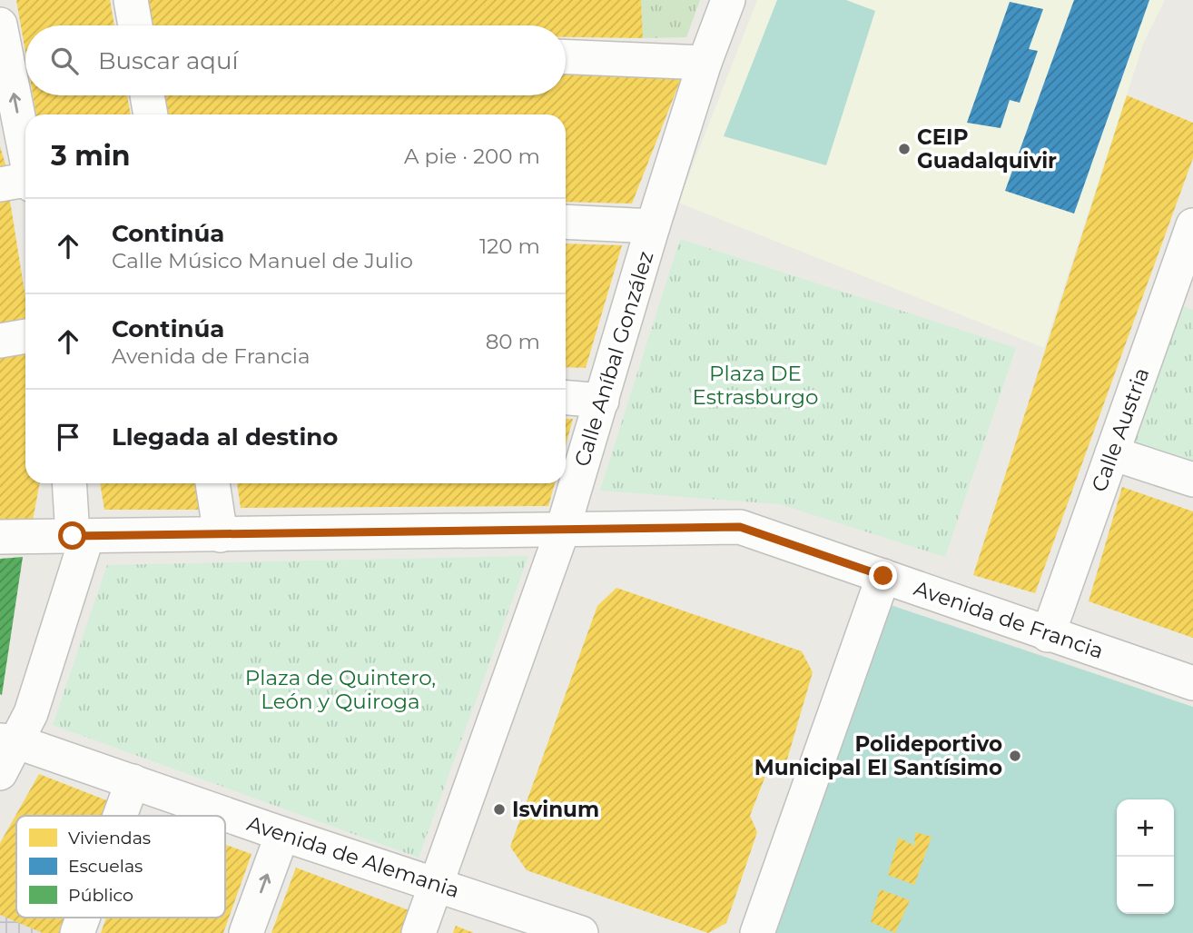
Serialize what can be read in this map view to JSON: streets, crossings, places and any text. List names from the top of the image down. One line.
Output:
{"streets":{"street":["Calle Aníbal González","Calle Austria","Avenida de Francia","Avenida de Alemania"]},"crossings":[["Calle Aníbal González","Avenida de Francia"],["Calle Aníbal González","Avenida de Alemania"],["Calle Austria","Avenida de Francia"]],"parks":["Plaza DE Estrasburgo","Plaza de Quintero, León y Quiroga"],"places":["CEIP Guadalquivir","Polideportivo Municipal El Santísimo","Isvinum"],"legend":["Viviendas","Escuelas","Público"],"page":{"search":"Buscar aquí","heading":["3 min","A pie · 200 m"],"list":[["Continúa","Calle Músico Manuel de Julio","120 m"],["Continúa","Avenida de Francia","80 m"],"Llegada al destino"],"map_buttons":["+","−"]}}
